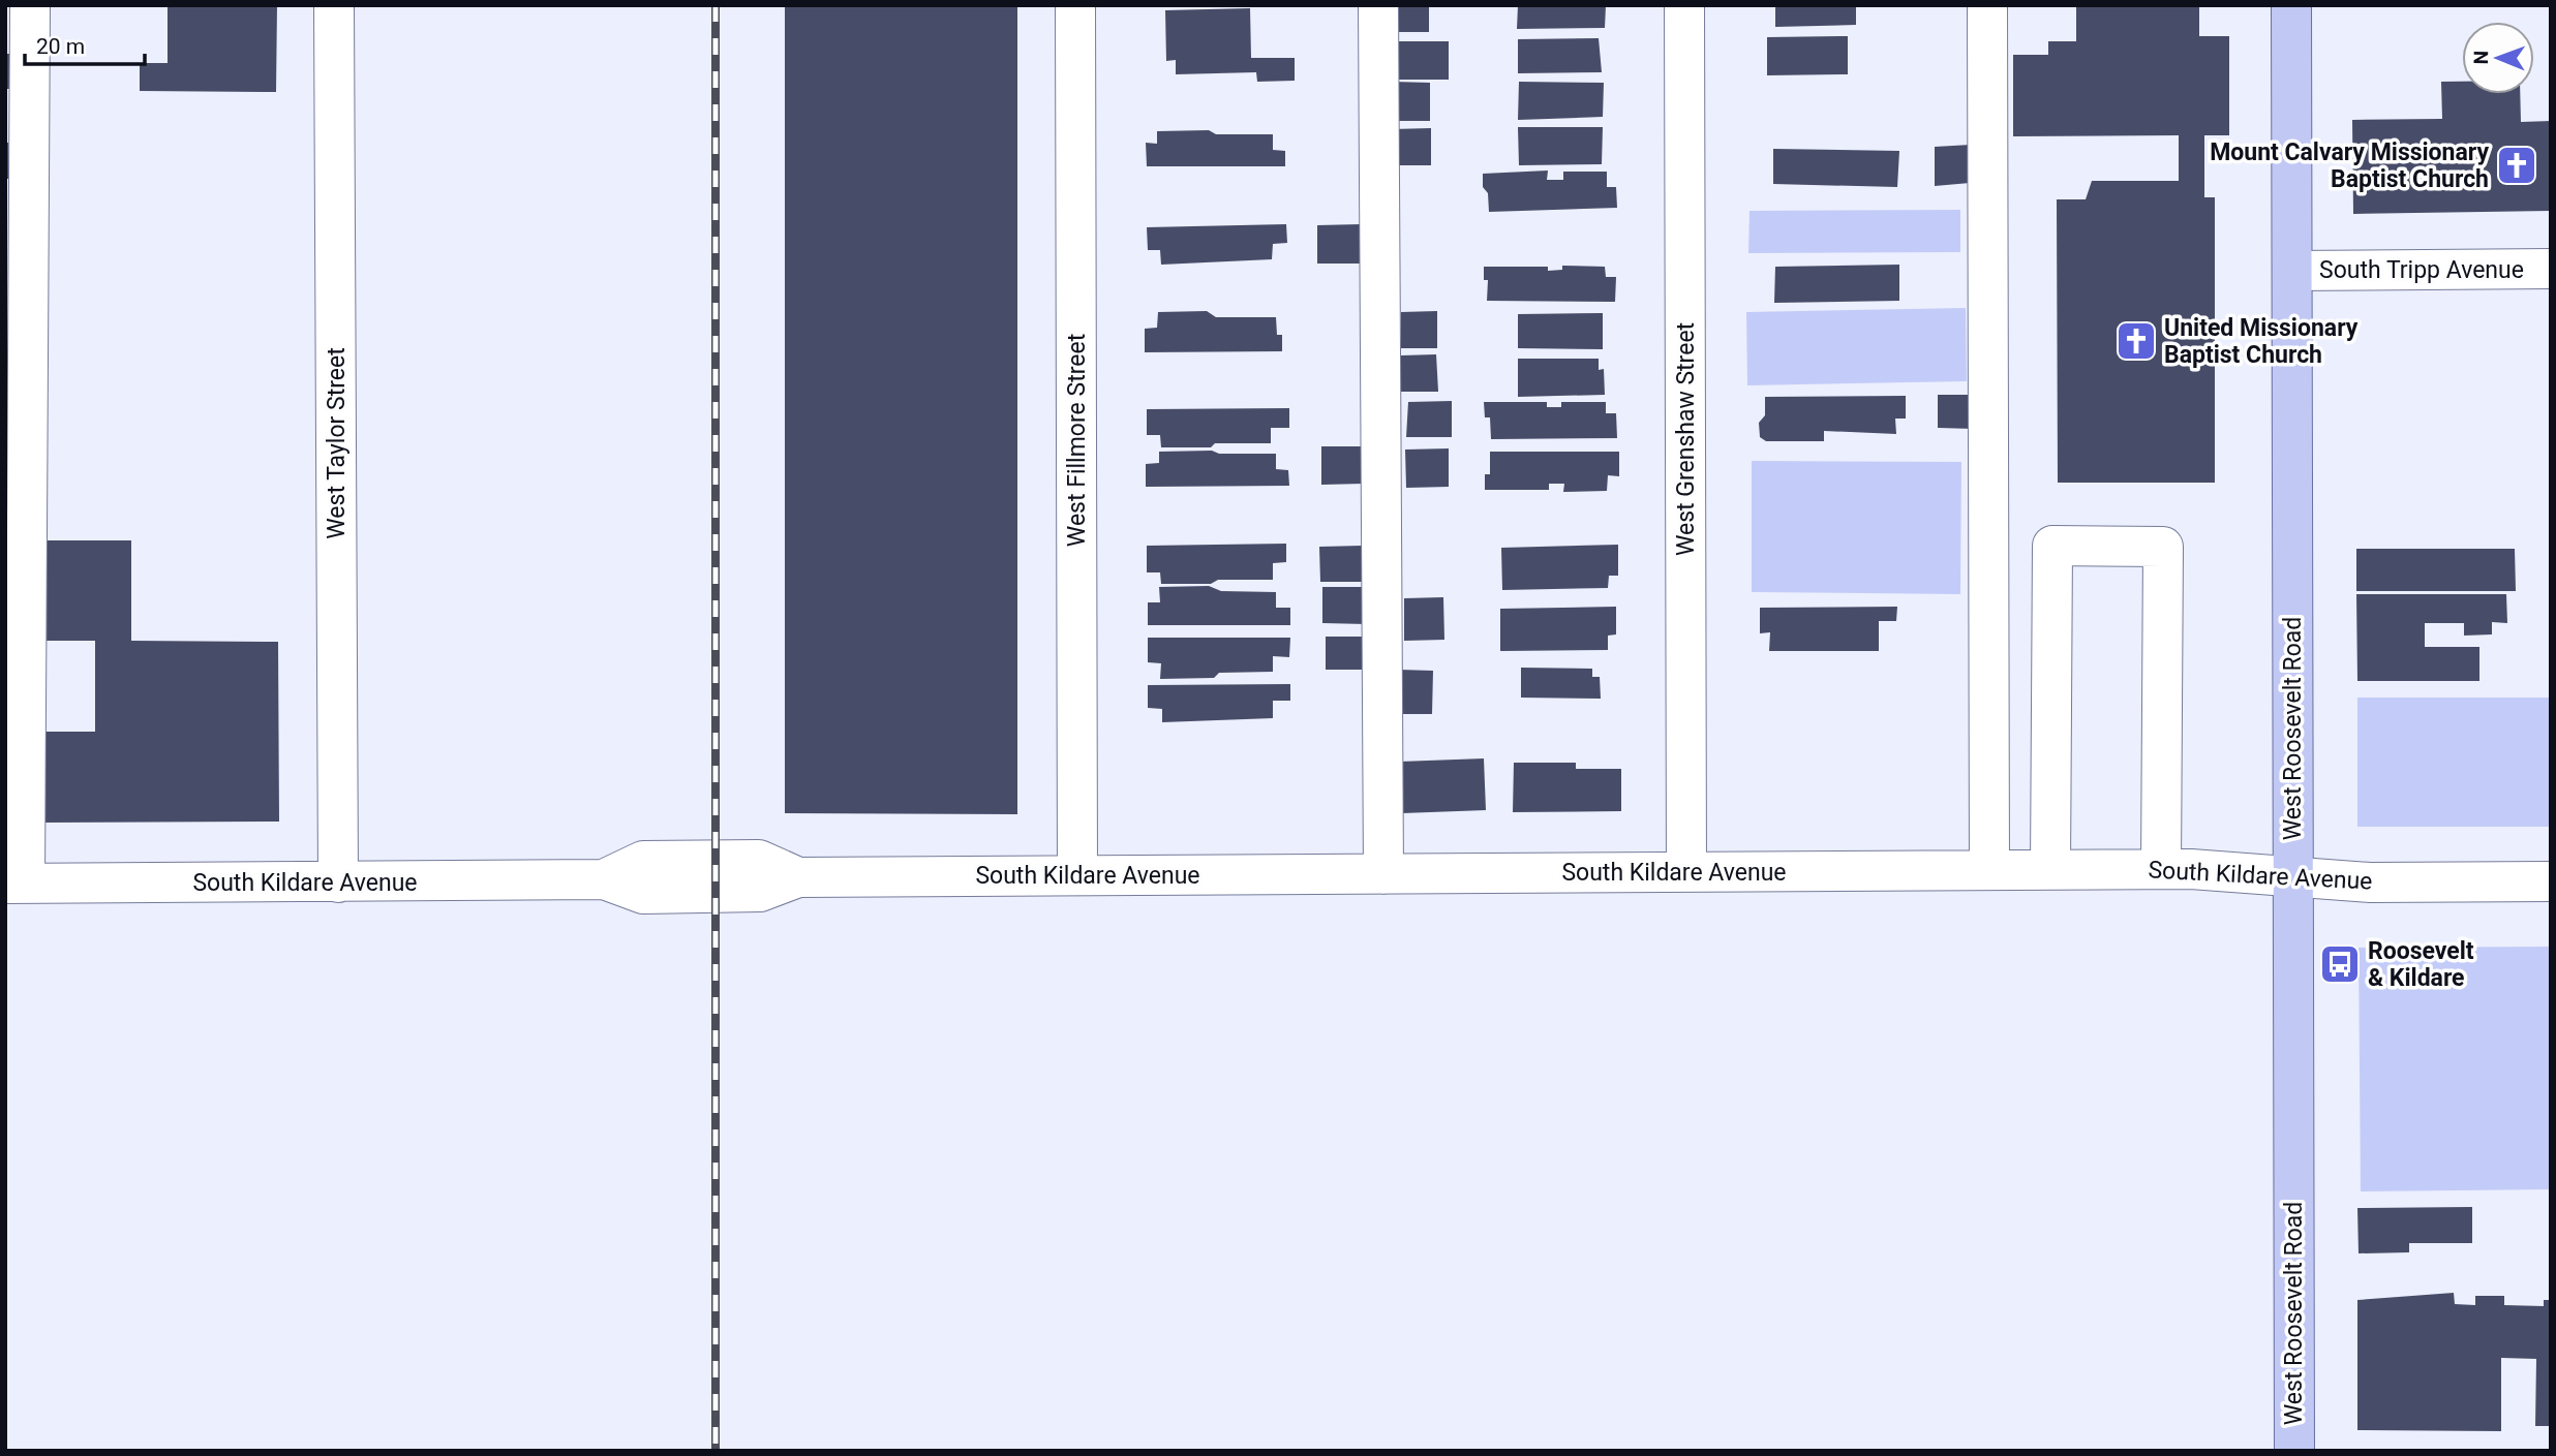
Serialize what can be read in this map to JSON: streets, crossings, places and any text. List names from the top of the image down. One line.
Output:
{"streets":{"main road":["West Roosevelt Road"],"street":["South Tripp Avenue","West Grenshaw Street","West Fillmore Street","West Taylor Street","South Kildare Avenue"]},"crossings":[["South Tripp Avenue","West Roosevelt Road"],["West Grenshaw Street","South Kildare Avenue"],["West Fillmore Street","South Kildare Avenue"],["West Taylor Street","South Kildare Avenue"],["West Roosevelt Road","South Kildare Avenue"]],"places":{"church":["Mount Calvary Missionary Baptist Church","United Missionary Baptist Church"],"bus stop":["Roosevelt & Kildare"]},"scale_bar":"20 m","north":"left"}
